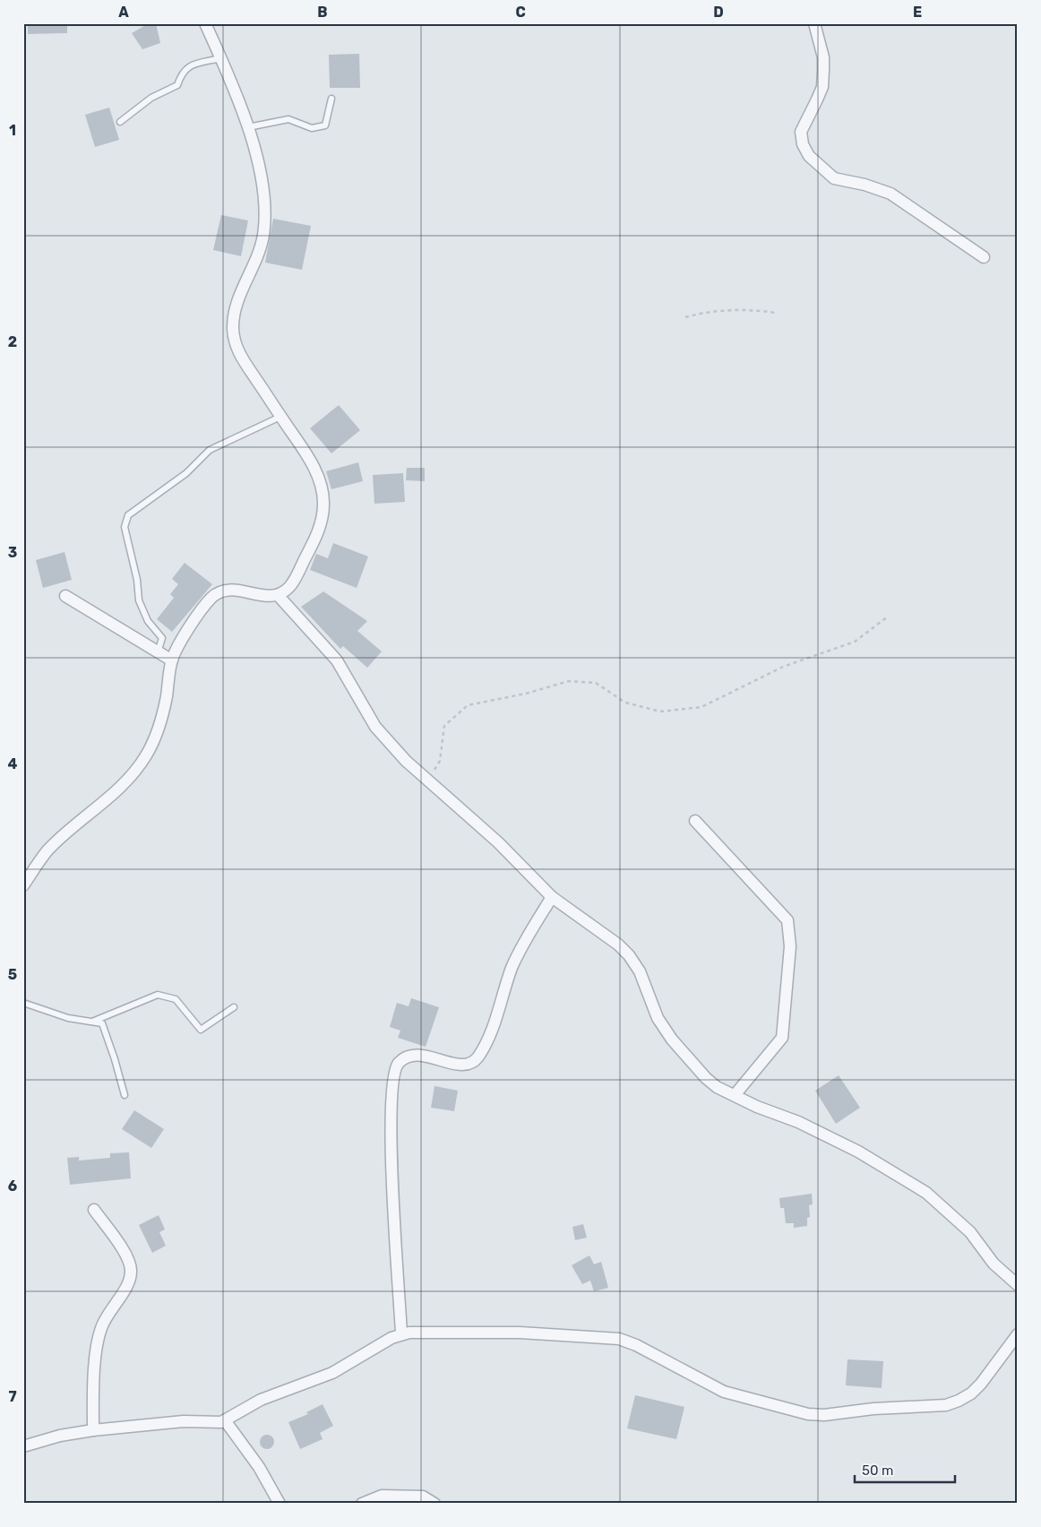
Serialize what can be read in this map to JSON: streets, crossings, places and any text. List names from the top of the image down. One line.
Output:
{"scale_bar":"50 m","grid":{"columns":["A","B","C","D","E"],"rows":["1","2","3","4","5","6","7"]}}
